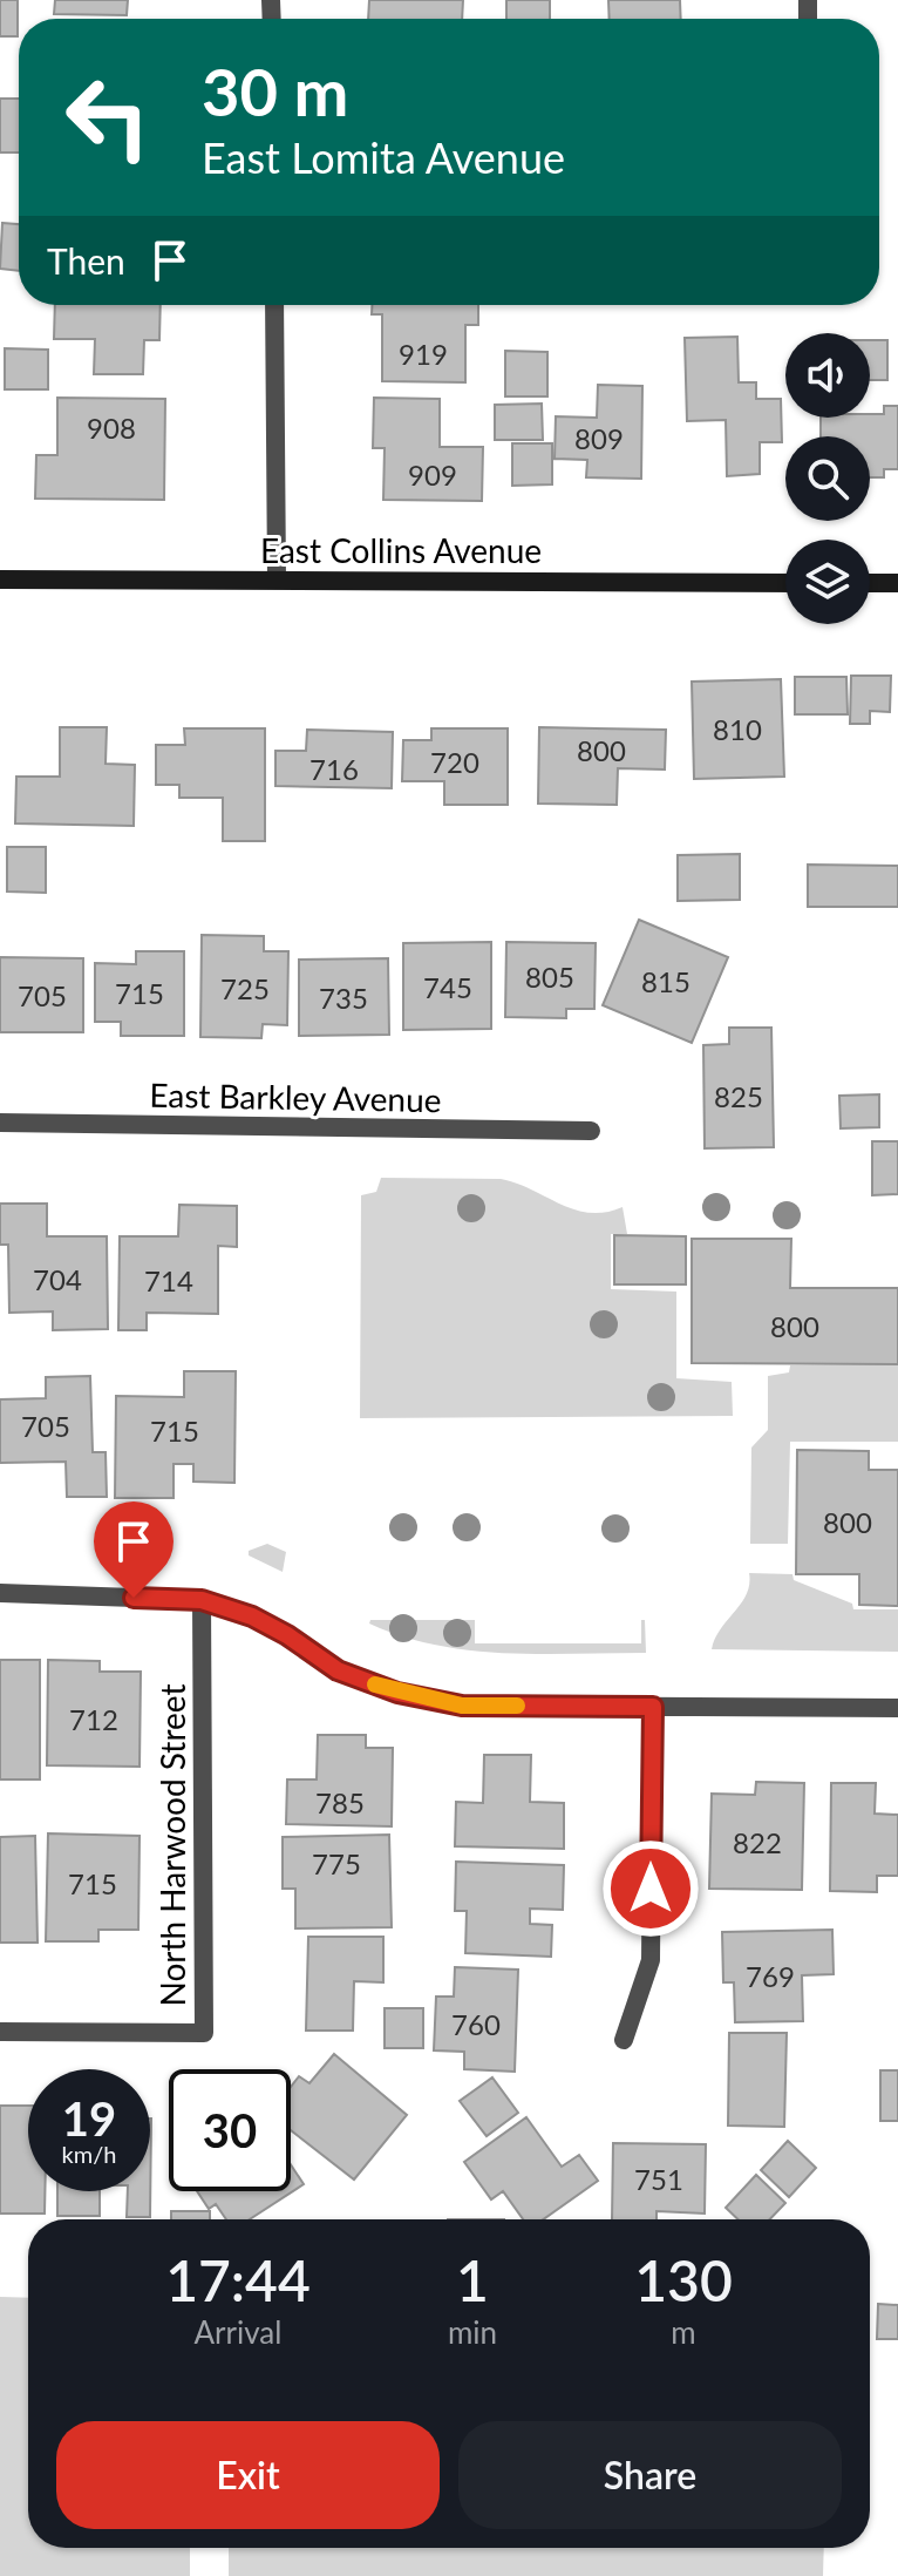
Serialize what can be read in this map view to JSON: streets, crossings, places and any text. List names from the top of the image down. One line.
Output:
{"streets":{"street":["East Collins Avenue","East Barkley Avenue","North Harwood Street"]},"house_numbers":["919","908","809","909","810","800","720","716","805","815","745","725","715","705","735","825","704","714","800","705","715","800","712","785","822","775","715","769","760","751"],"page":{"turn":["30 m","East Lomita Avenue"],"then":"Then","speed":"19 km/h","limit":"30","eta":["17:44","Arrival","1","min","130","m"],"buttons":["Exit","Share"]}}
